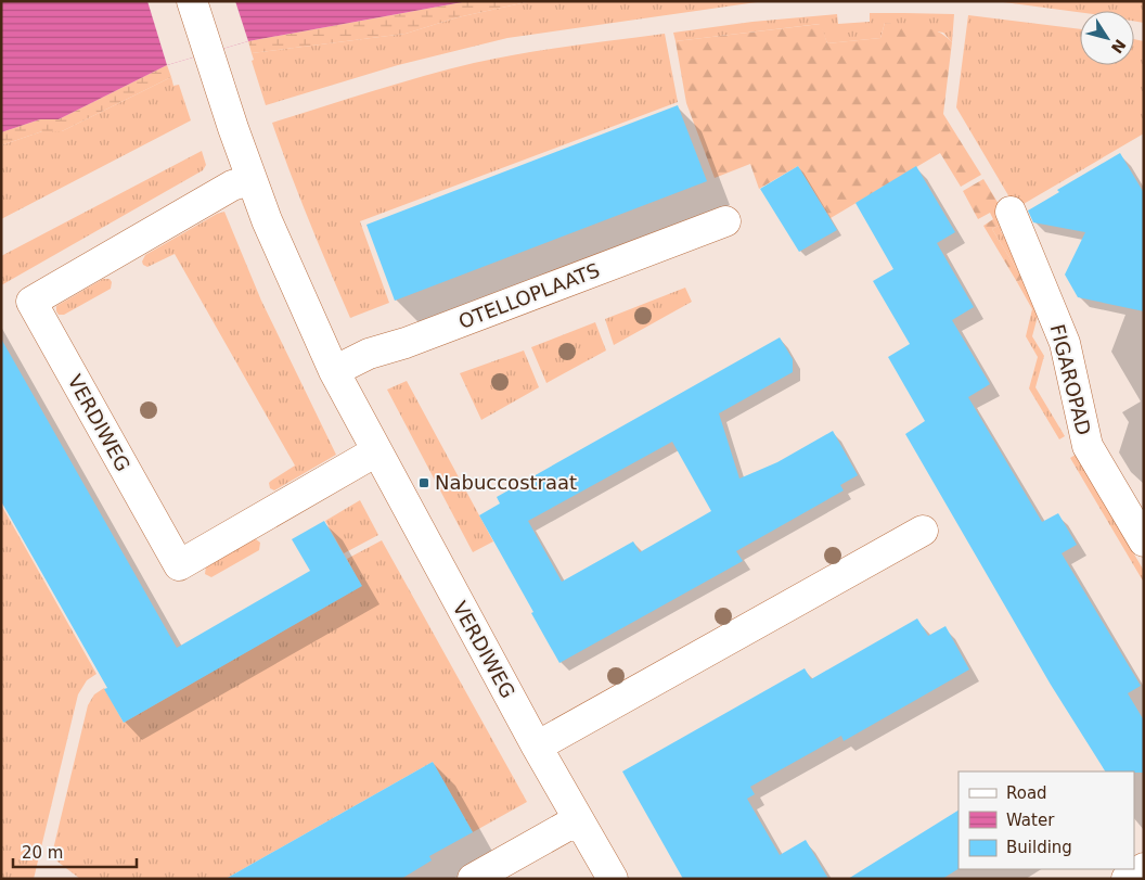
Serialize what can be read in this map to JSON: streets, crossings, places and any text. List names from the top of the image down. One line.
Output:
{"streets":{"street":["OTELLOPLAATS","FIGAROPAD","VERDIWEG"]},"crossings":[["OTELLOPLAATS","VERDIWEG"]],"places":{"transit":["Nabuccostraat"]},"legend":["Road","Water","Building"],"scale_bar":"20 m","north":"bottom right"}
